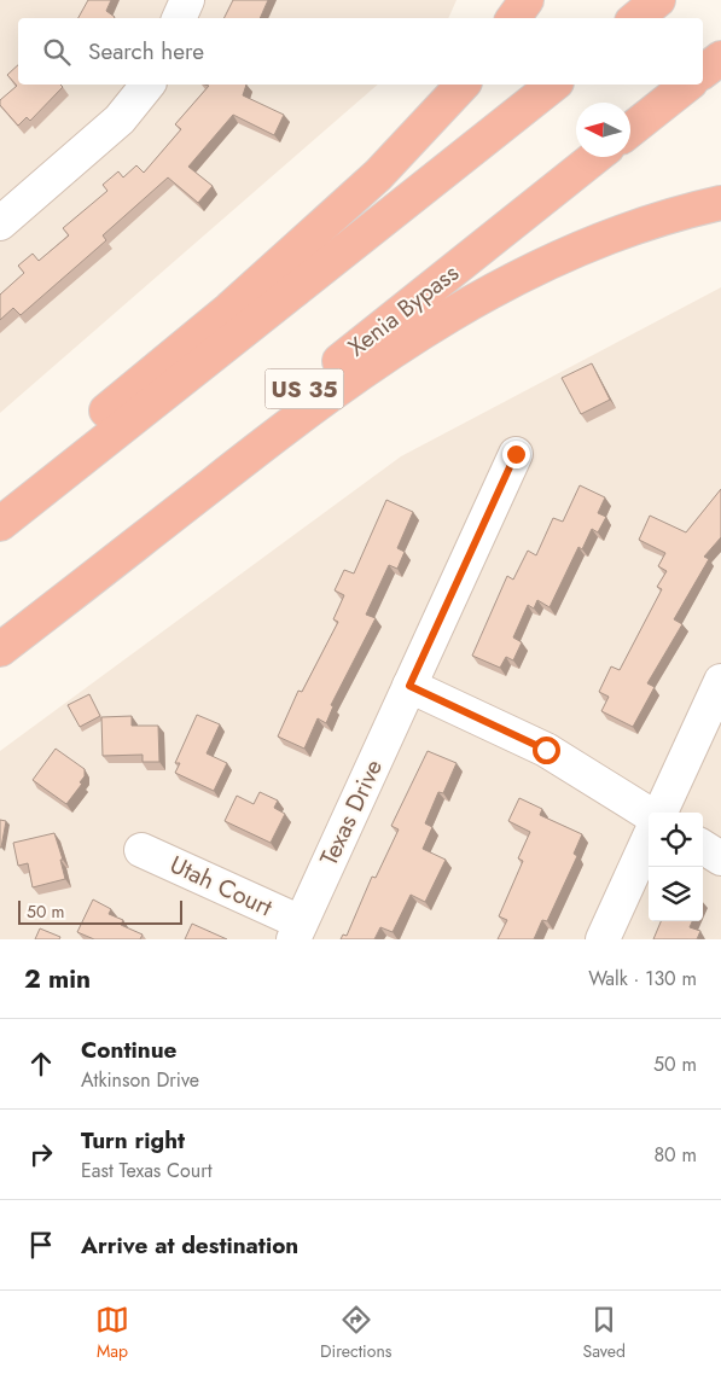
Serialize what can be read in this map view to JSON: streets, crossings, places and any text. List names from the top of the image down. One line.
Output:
{"streets":{"highway":["Xenia Bypass","US 35"],"street":["Texas Drive","Utah Court"]},"crossings":[["Texas Drive","Utah Court"]],"scale_bar":"50 m","north":"left","page":{"search":"Search here","scale":"50 m","heading":["2 min","Walk · 130 m"],"list":[["Continue","Atkinson Drive","50 m"],["Turn right","East Texas Court","80 m"],"Arrive at destination"],"nav":["Map","Directions","Saved"]}}
